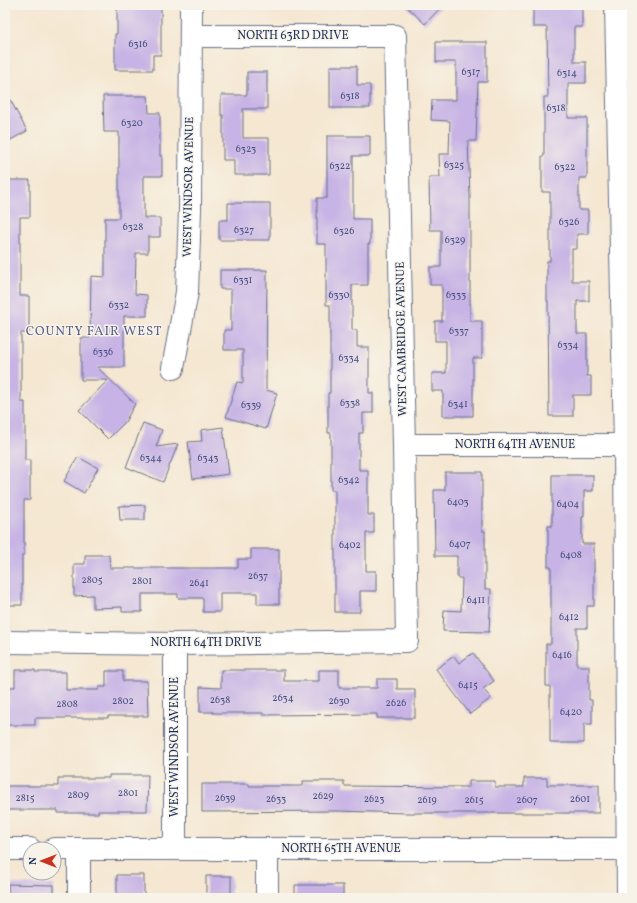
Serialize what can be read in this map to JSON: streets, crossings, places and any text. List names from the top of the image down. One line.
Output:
{"streets":{"street":["NORTH 63RD DRIVE","WEST WINDSOR AVENUE","WEST CAMBRIDGE AVENUE","NORTH 64TH AVENUE","NORTH 64TH DRIVE","NORTH 65TH AVENUE"]},"crossings":[["NORTH 63RD DRIVE","WEST WINDSOR AVENUE"],["NORTH 63RD DRIVE","WEST CAMBRIDGE AVENUE"],["WEST WINDSOR AVENUE","NORTH 64TH DRIVE"],["WEST WINDSOR AVENUE","NORTH 65TH AVENUE"],["WEST CAMBRIDGE AVENUE","NORTH 64TH AVENUE"],["WEST CAMBRIDGE AVENUE","NORTH 64TH DRIVE"]],"districts":["COUNTY FAIR WEST"],"house_numbers":["6316","6317","6314","6318","6318","6320","6323","6325","6322","6322","6326","6328","6327","6326","6329","6331","6330","6333","6332","6337","6334","6336","6334","6338","6341","6339","6344","6343","6342","6403","6404","6407","6402","6408","2637","2805","2801","2641","6411","6412","6416","6415","2634","2638","2802","2630","2626","2808","6420","2801","2809","2629","2815","2639","2633","2623","2601","2619","2615","2607"],"north":"left"}
